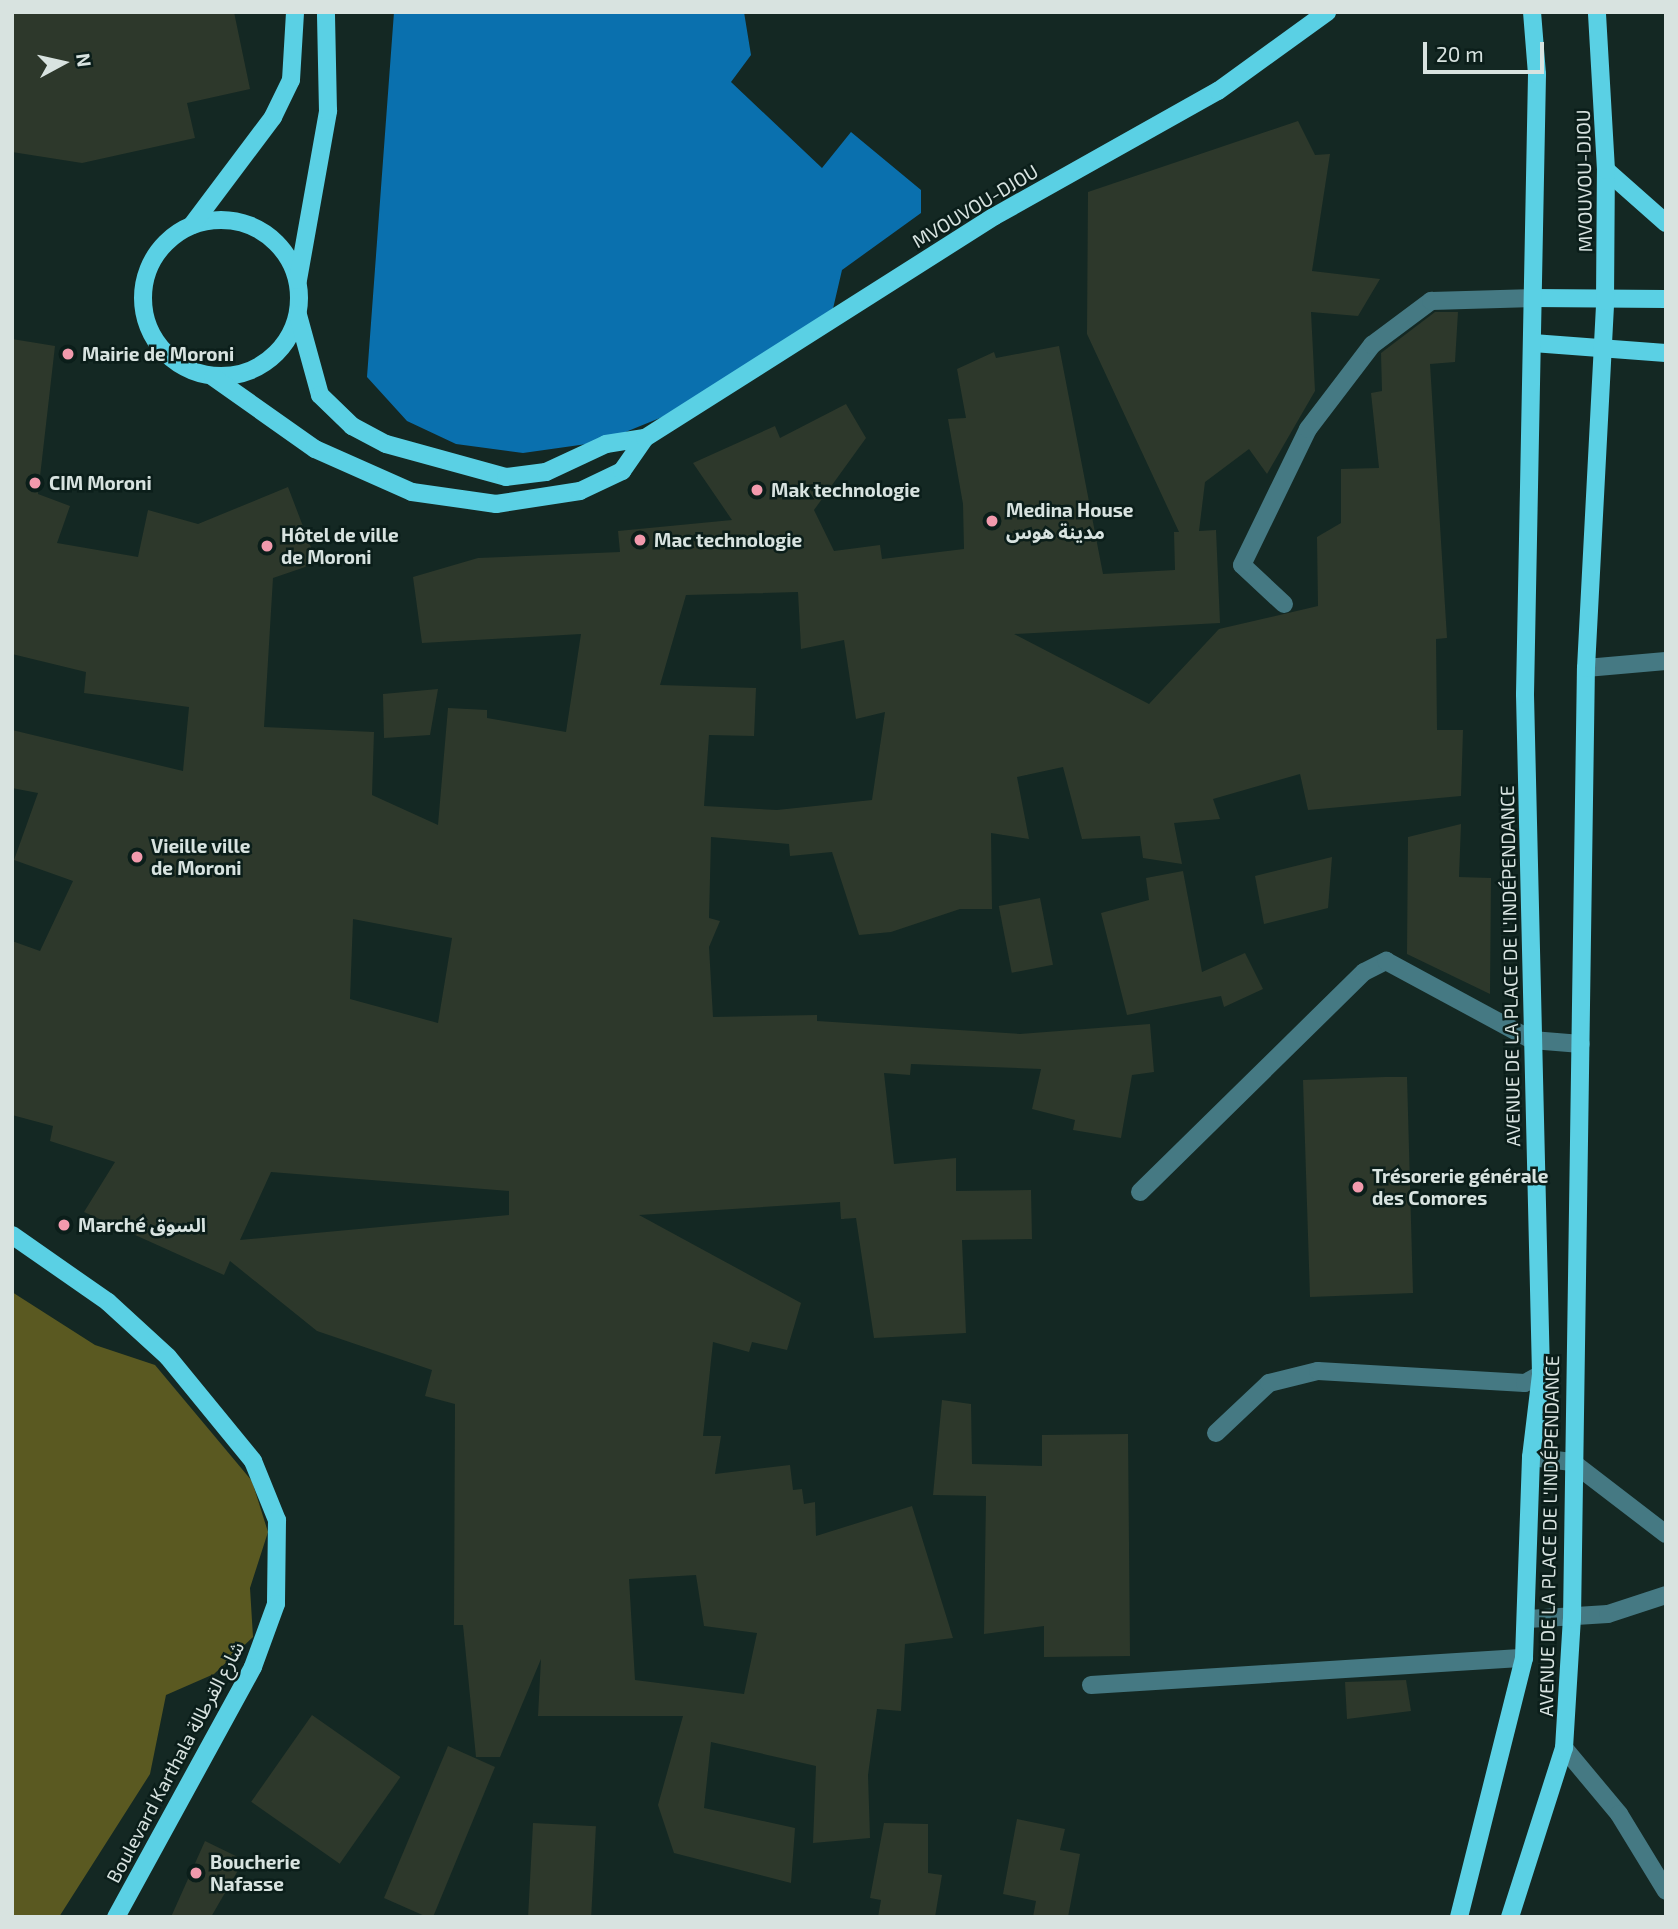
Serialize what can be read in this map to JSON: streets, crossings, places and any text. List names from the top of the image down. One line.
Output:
{"streets":{"main road":["MVOUVOU-DJOU","AVENUE DE LA PLACE DE L'INDÉPENDANCE","Boulevard Karthala شارع القرطالة"]},"crossings":[["MVOUVOU-DJOU","AVENUE DE LA PLACE DE L'INDÉPENDANCE"]],"places":["Mairie de Moroni","CIM Moroni","Mak technologie","Medina House مدينة هوس","Mac technologie","Hôtel de ville de Moroni","Vieille ville de Moroni","Trésorerie générale des Comores","Marché السوق","Boucherie Nafasse"],"scale_bar":"20 m","north":"right"}
